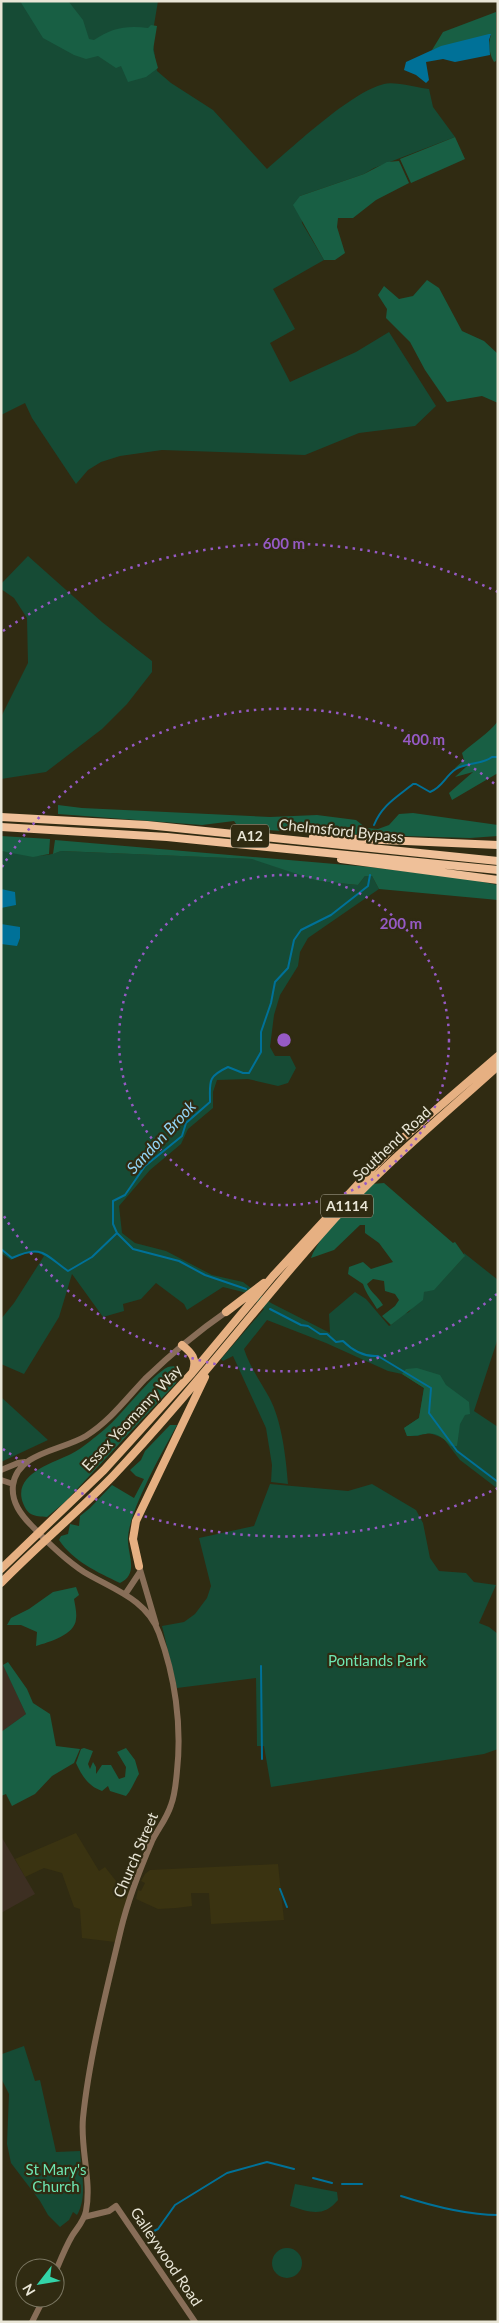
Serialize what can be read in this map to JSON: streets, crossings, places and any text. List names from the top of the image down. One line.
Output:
{"streets":{"highway":["Chelmsford Bypass","A12"],"main road":["Southend Road","A1114","Essex Yeomanry Way"],"street":["Church Street","Galleywood Road"]},"crossings":[["Chelmsford Bypass","A12"],["Southend Road","Essex Yeomanry Way"],["Church Street","Galleywood Road"]],"water":["Sandon Brook"],"parks":["Pontlands Park","St Mary's Church"],"north":"bottom left","rings":["600 m","400 m","200 m"]}
